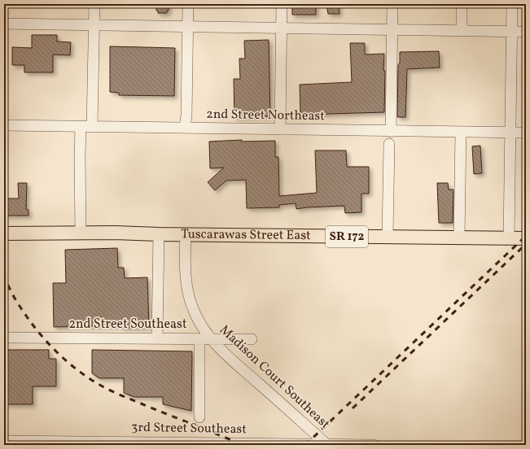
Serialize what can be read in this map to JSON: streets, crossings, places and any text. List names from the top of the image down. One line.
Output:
{"streets":{"main road":["Tuscarawas Street East","SR 172"],"street":["2nd Street Northeast","2nd Street Southeast","Madison Court Southeast","3rd Street Southeast"]},"crossings":[["Tuscarawas Street East","Madison Court Southeast"],["2nd Street Southeast","Madison Court Southeast"],["Madison Court Southeast","3rd Street Southeast"]]}
